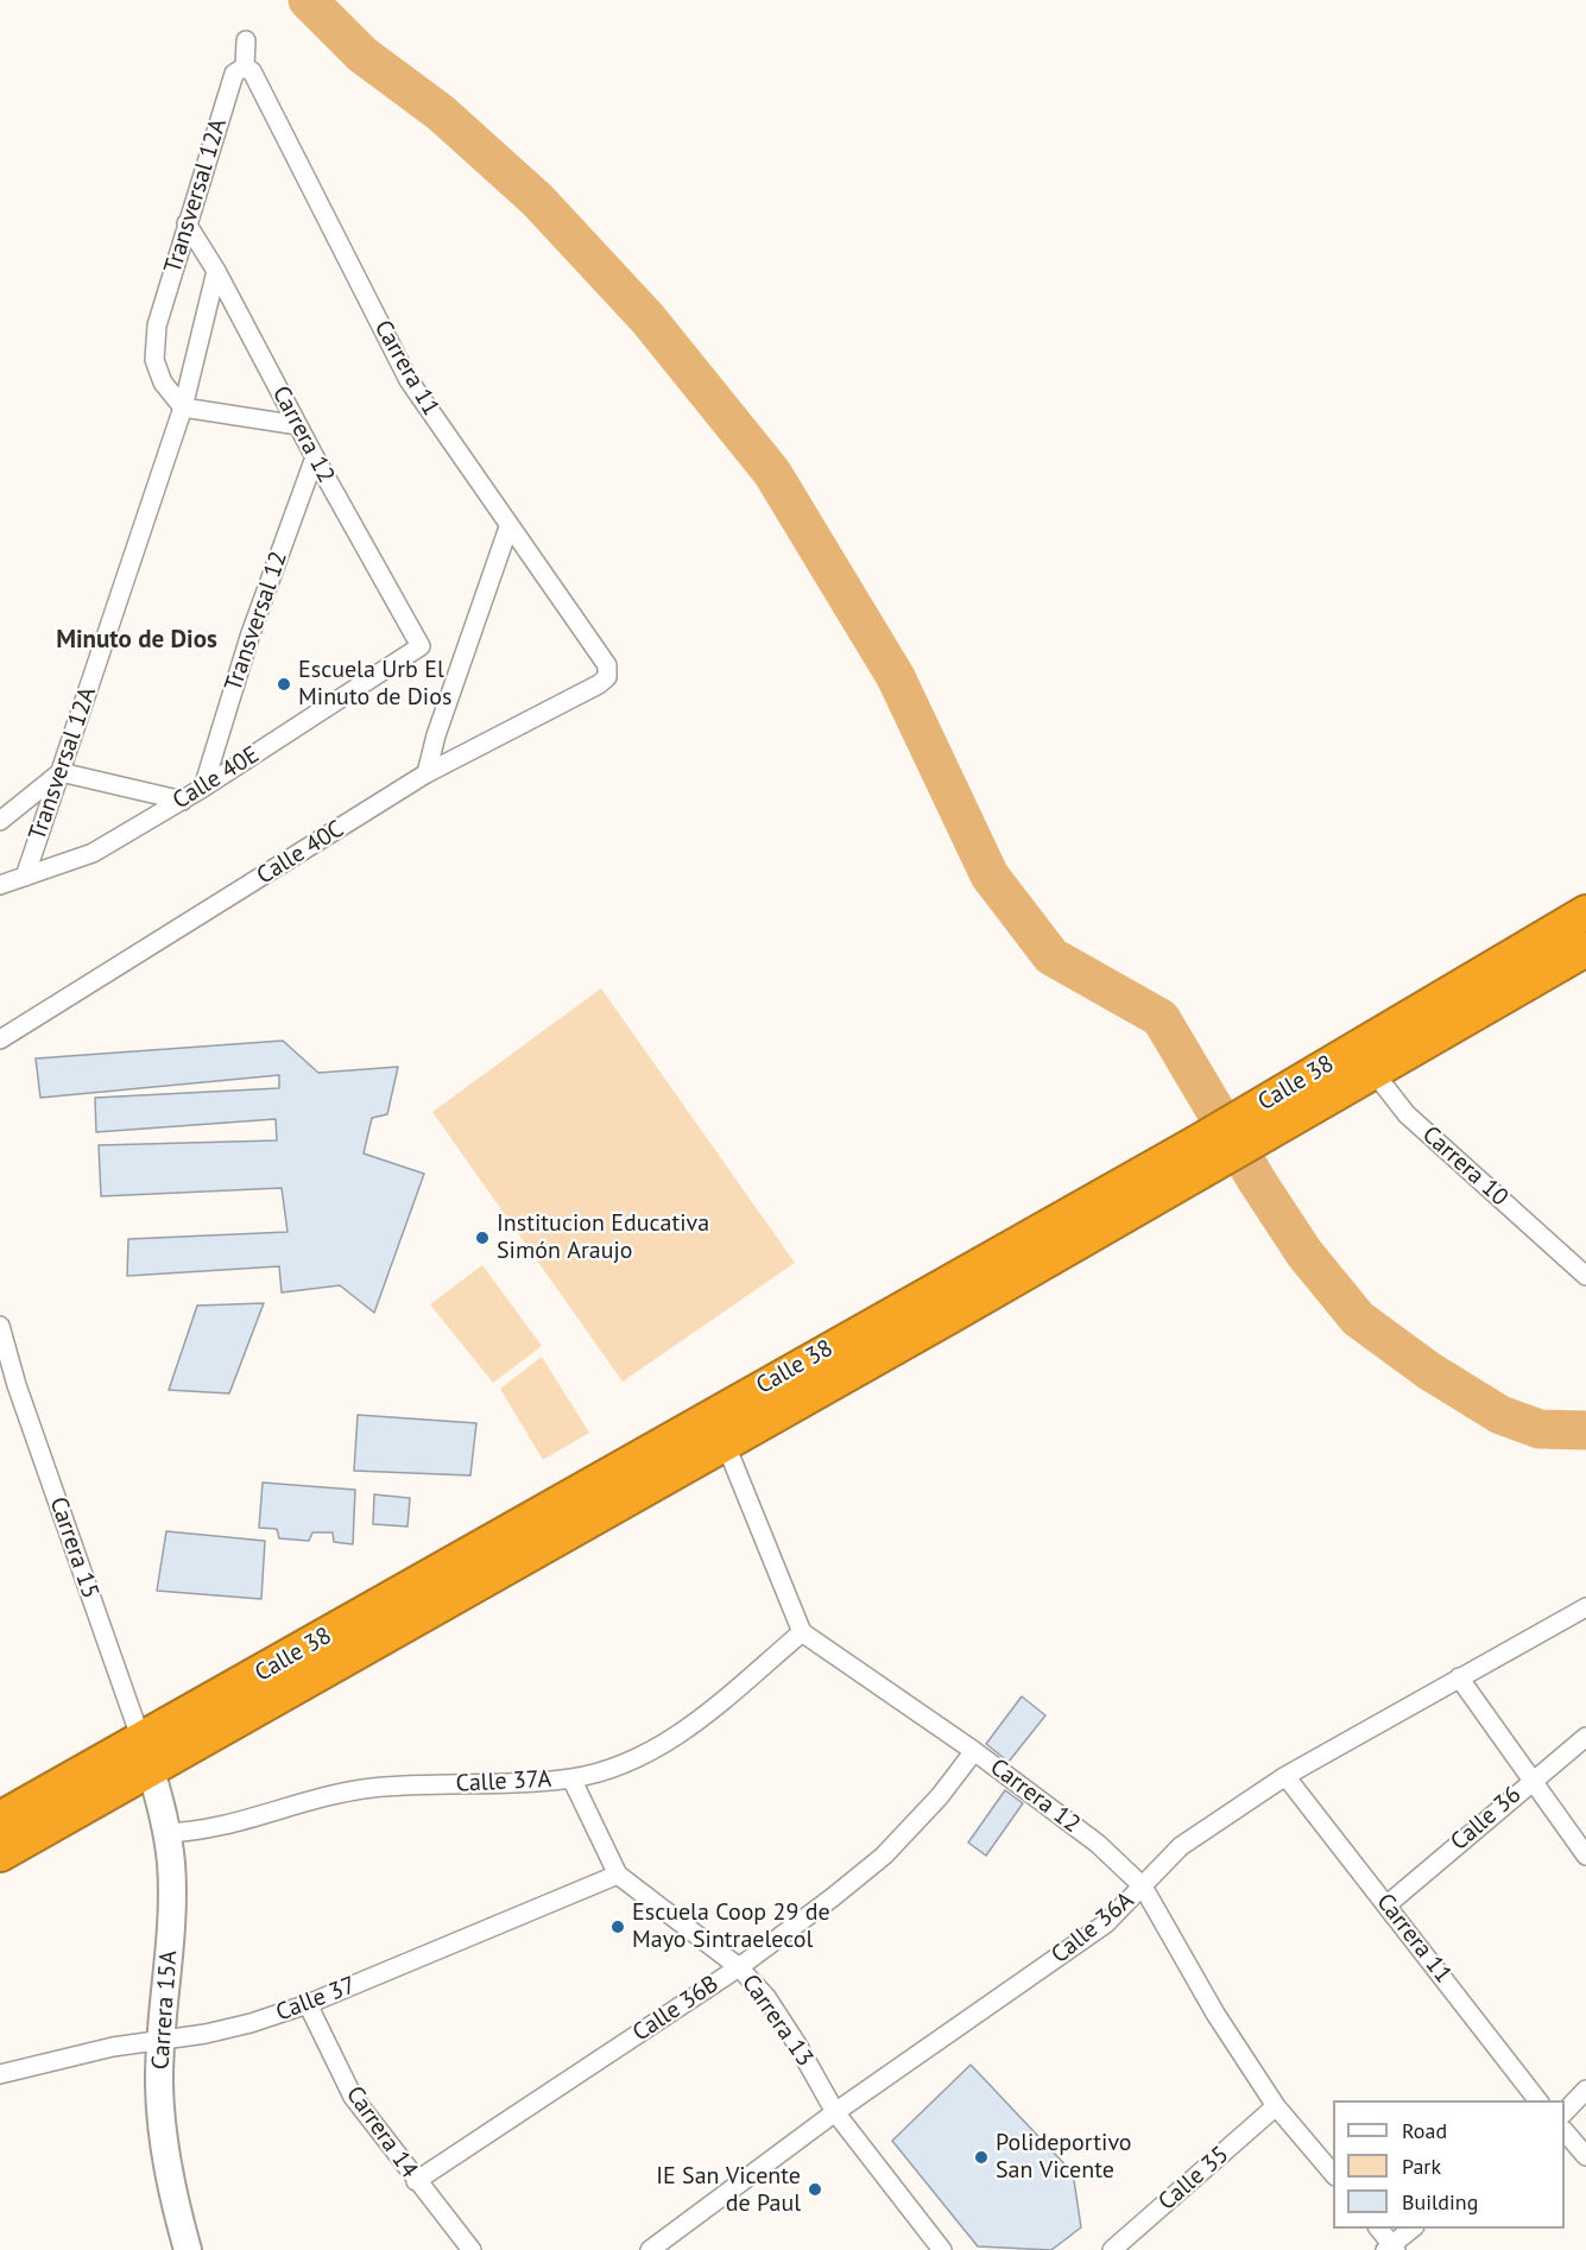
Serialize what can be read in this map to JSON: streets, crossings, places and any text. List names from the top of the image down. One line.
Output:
{"streets":{"highway":["Calle 38"],"street":["Transversal 12A","Carrera 11","Carrera 12","Transversal 12","Calle 40E","Calle 40C","Carrera 10","Carrera 15","Calle 37A","Calle 36","Calle 36A","Calle 37","Calle 36B","Carrera 15A","Carrera 13","Carrera 14","Calle 35"]},"crossings":[["Transversal 12A","Carrera 11"],["Transversal 12A","Carrera 12"],["Transversal 12A","Calle 40E"],["Carrera 11","Calle 40C"],["Carrera 11","Calle 36"],["Carrera 11","Calle 36A"],["Carrera 12","Transversal 12"],["Carrera 12","Calle 40E"],["Carrera 12","Calle 37A"],["Carrera 12","Calle 36A"],["Carrera 12","Calle 36B"],["Carrera 12","Calle 35"],["Transversal 12","Calle 40E"],["Calle 38","Carrera 10"],["Calle 38","Carrera 15"],["Calle 38","Carrera 15A"],["Carrera 15","Carrera 15A"],["Calle 37A","Carrera 15A"],["Calle 37A","Carrera 13"],["Calle 36A","Carrera 13"],["Calle 37","Carrera 15A"],["Calle 37","Carrera 13"],["Calle 37","Carrera 14"],["Calle 36B","Carrera 13"],["Calle 36B","Carrera 14"]],"districts":["Minuto de Dios"],"places":["Escuela Urb El Minuto de Dios","Institucion Educativa Simón Araujo","Escuela Coop 29 de Mayo Sintraelecol","Polideportivo San Vicente","IE San Vicente de Paul"],"legend":["Road","Park","Building"]}
